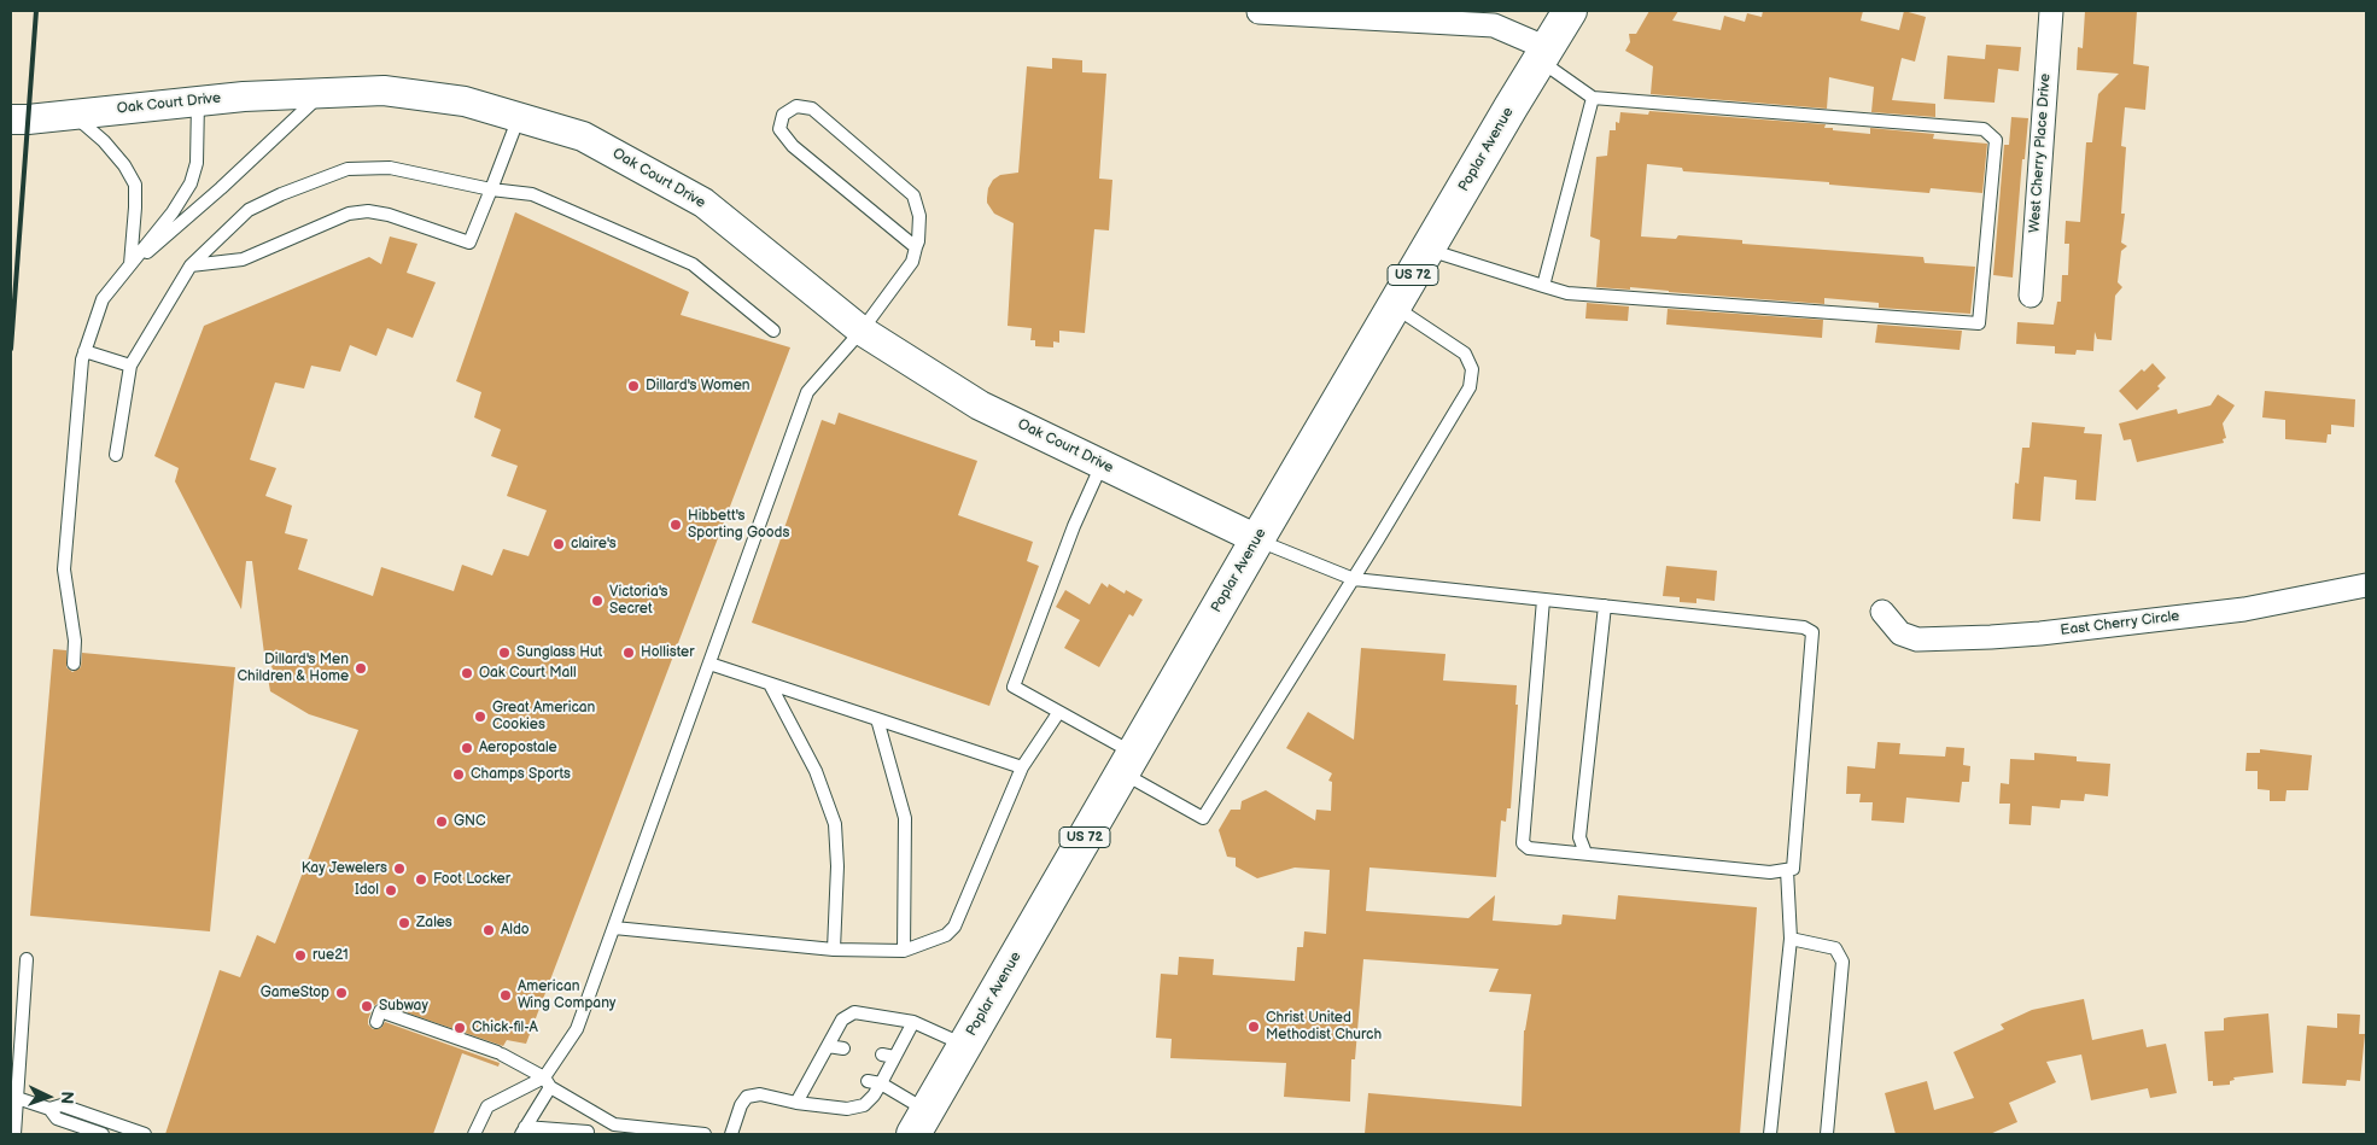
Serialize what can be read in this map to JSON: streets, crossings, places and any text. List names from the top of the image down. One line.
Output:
{"streets":{"main road":["Poplar Avenue","US 72"],"street":["Oak Court Drive","West Cherry Place Drive","East Cherry Circle"]},"crossings":[["Oak Court Drive","Poplar Avenue"]],"places":["Dillard's Women","Hibbett's Sporting Goods","claire's","Victoria's Secret","Sunglass Hut","Hollister","Dillard's Men Children & Home","Oak Court Mall","Great American Cookies","Aeropostale","Champs Sports","GNC","Kay Jewelers","Foot Locker","Idol","Zales","Aldo","rue21","GameStop","American Wing Company","Subway","Christ United Methodist Church","Chick-fil-A"],"north":"right"}
